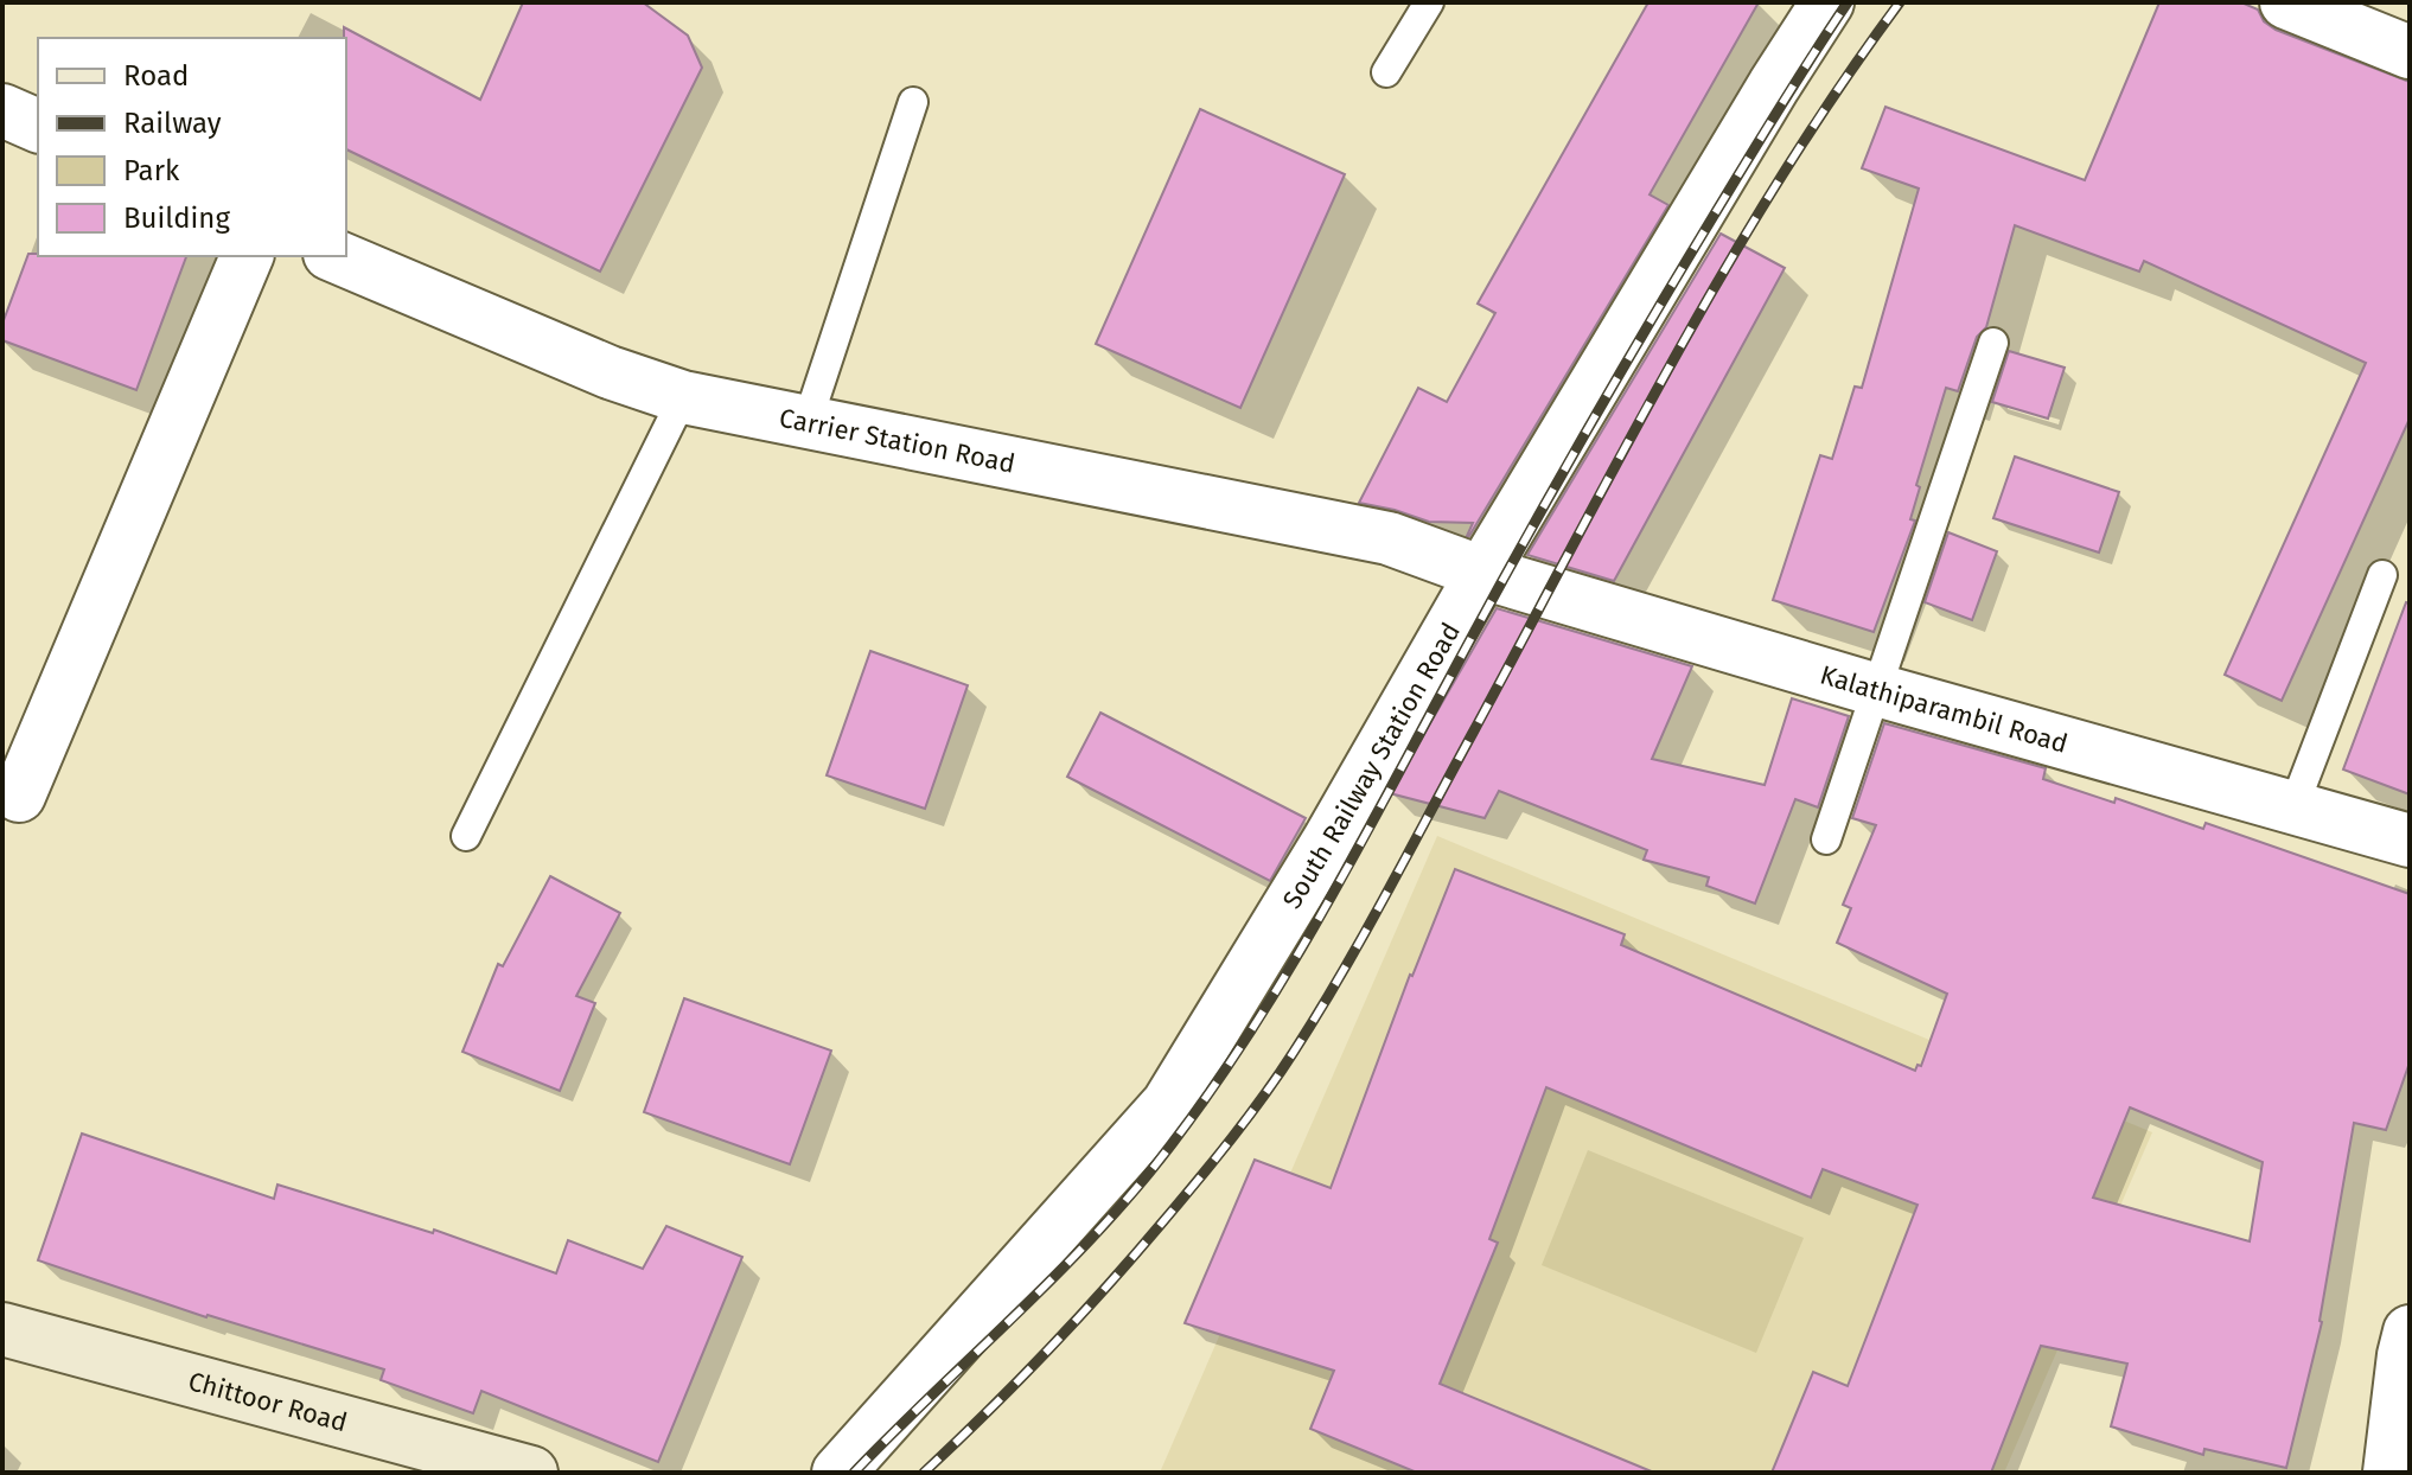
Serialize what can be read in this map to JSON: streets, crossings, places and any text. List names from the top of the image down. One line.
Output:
{"streets":{"main road":["Chittoor Road"],"street":["Carrier Station Road","Kalathiparambil Road","South Railway Station Road"]},"crossings":[["Carrier Station Road","Kalathiparambil Road"],["Carrier Station Road","South Railway Station Road"],["Kalathiparambil Road","South Railway Station Road"]],"legend":["Road","Railway","Park","Building"]}
